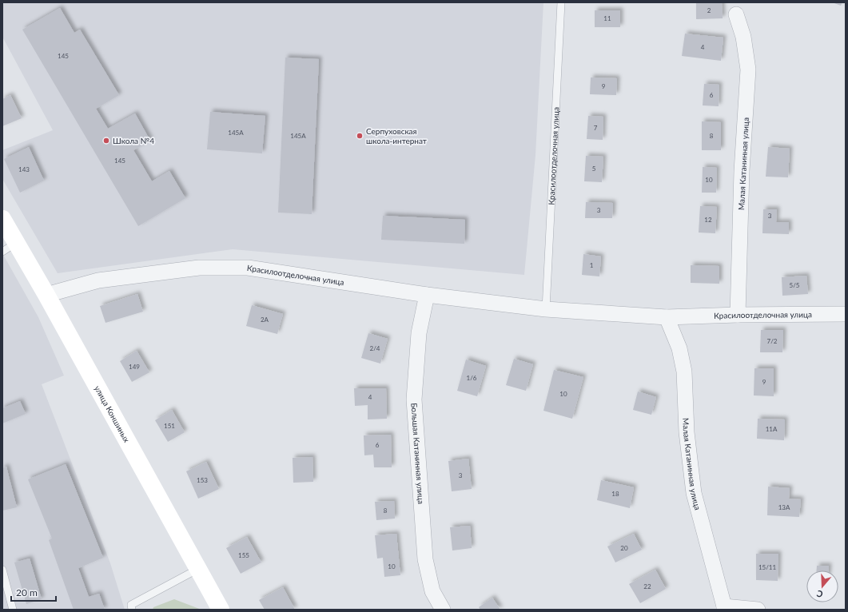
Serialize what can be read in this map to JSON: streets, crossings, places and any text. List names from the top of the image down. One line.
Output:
{"streets":{"main road":["улица Коншиных"],"street":["Красилоотделочная улица","Малая Катанинная улица","Большая Катанинная улица"]},"crossings":[["Красилоотделочная улица","Малая Катанинная улица"],["Красилоотделочная улица","улица Коншиных"],["Красилоотделочная улица","Большая Катанинная улица"]],"places":["Серпуховская школа-интернат","Школа №4"],"house_numbers":["2","11","4","145","9","6","7","145А","145А","8","145","5","143","10","3","3","12","1","5/5","2А","7/2","2/4","149","1/6","9","10","4","151","11А","6","3","153","18","13А","8","20","155","10","15/11","22"],"scale_bar":"20 m","north":"bottom"}
